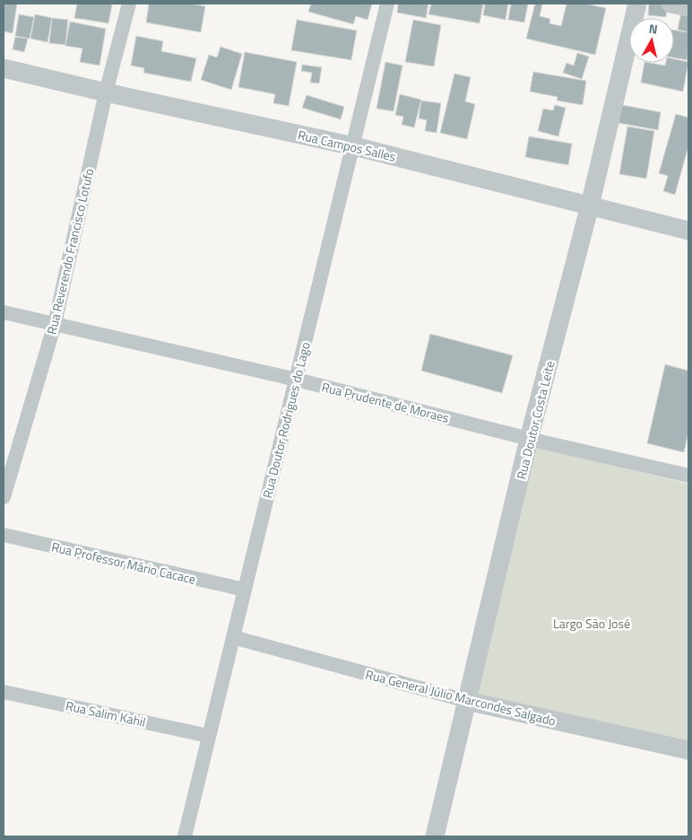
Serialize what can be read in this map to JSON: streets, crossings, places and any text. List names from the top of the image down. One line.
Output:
{"streets":{"street":["Rua Campos Salles","Rua Reverendo Francisco Lotufo","Rua Prudente de Moraes","Rua Doutor Rodrigues do Lago","Rua Doutor Costa Leite","Rua Professor Mário Cacace","Rua General Júlio Marcondes Salgado","Rua Salim Kahil"]},"crossings":[["Rua Campos Salles","Rua Reverendo Francisco Lotufo"],["Rua Campos Salles","Rua Doutor Rodrigues do Lago"],["Rua Campos Salles","Rua Doutor Costa Leite"],["Rua Reverendo Francisco Lotufo","Rua Prudente de Moraes"],["Rua Prudente de Moraes","Rua Doutor Rodrigues do Lago"],["Rua Prudente de Moraes","Rua Doutor Costa Leite"],["Rua Doutor Rodrigues do Lago","Rua Professor Mário Cacace"],["Rua Doutor Rodrigues do Lago","Rua General Júlio Marcondes Salgado"],["Rua Doutor Rodrigues do Lago","Rua Salim Kahil"],["Rua Doutor Costa Leite","Rua General Júlio Marcondes Salgado"]],"parks":["Largo São José"],"north":"top"}
